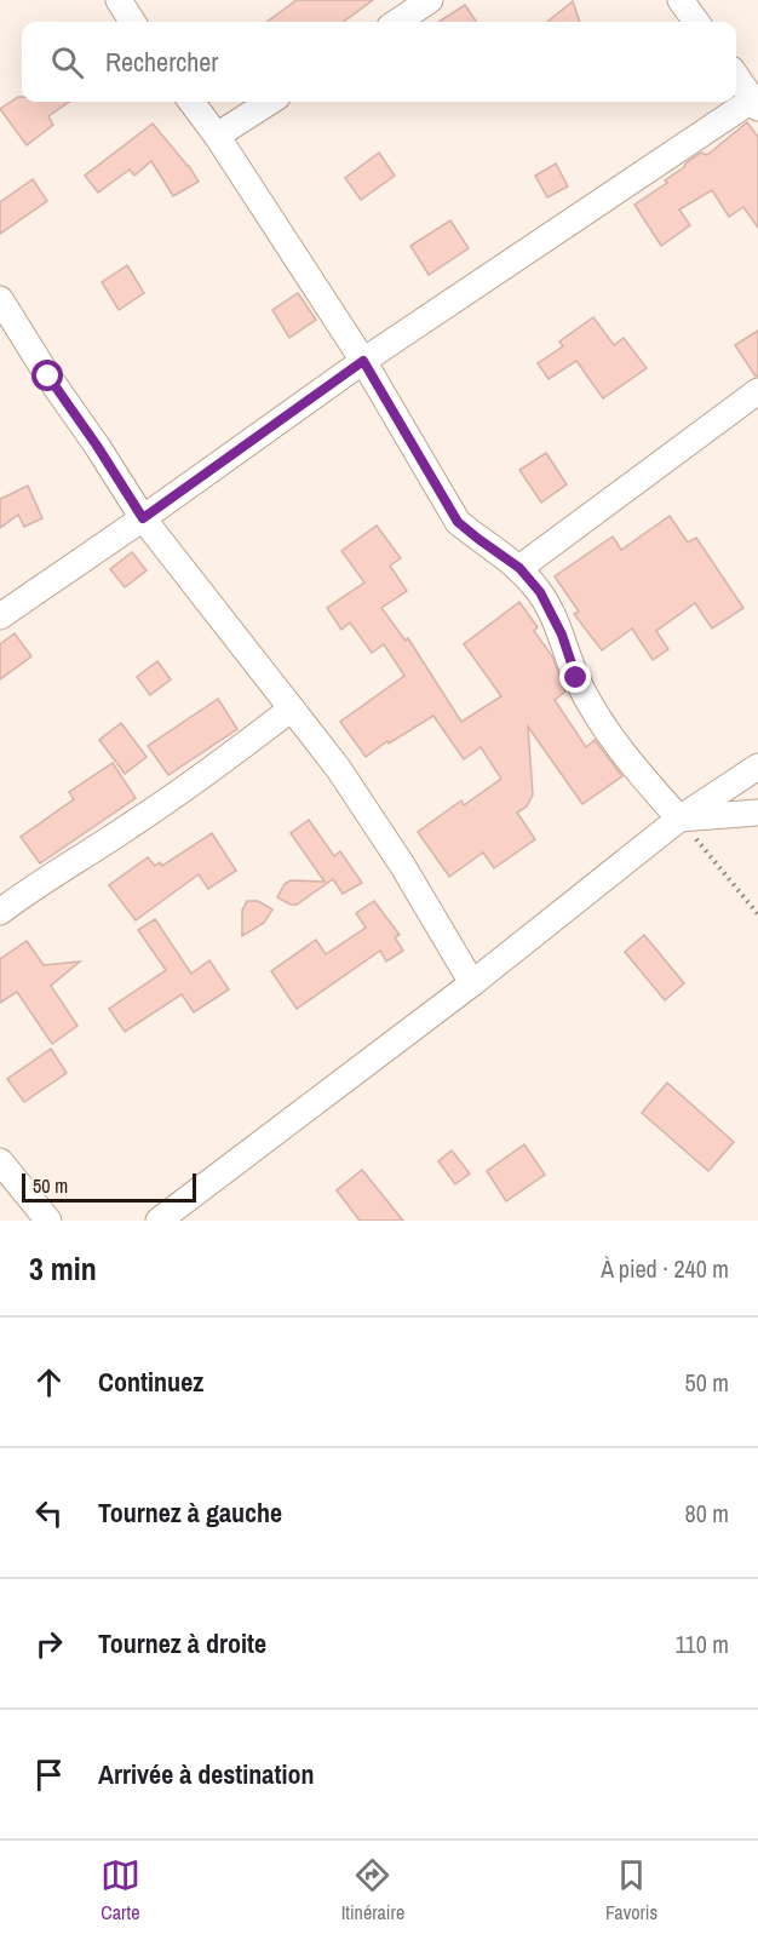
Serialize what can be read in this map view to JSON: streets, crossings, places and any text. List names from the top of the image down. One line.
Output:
{"scale_bar":"50 m","page":{"search":"Rechercher","scale":"50 m","heading":["3 min","À pied · 240 m"],"list":[["Continuez","50 m"],["Tournez à gauche","80 m"],["Tournez à droite","110 m"],"Arrivée à destination"],"nav":["Carte","Itinéraire","Favoris"]}}
